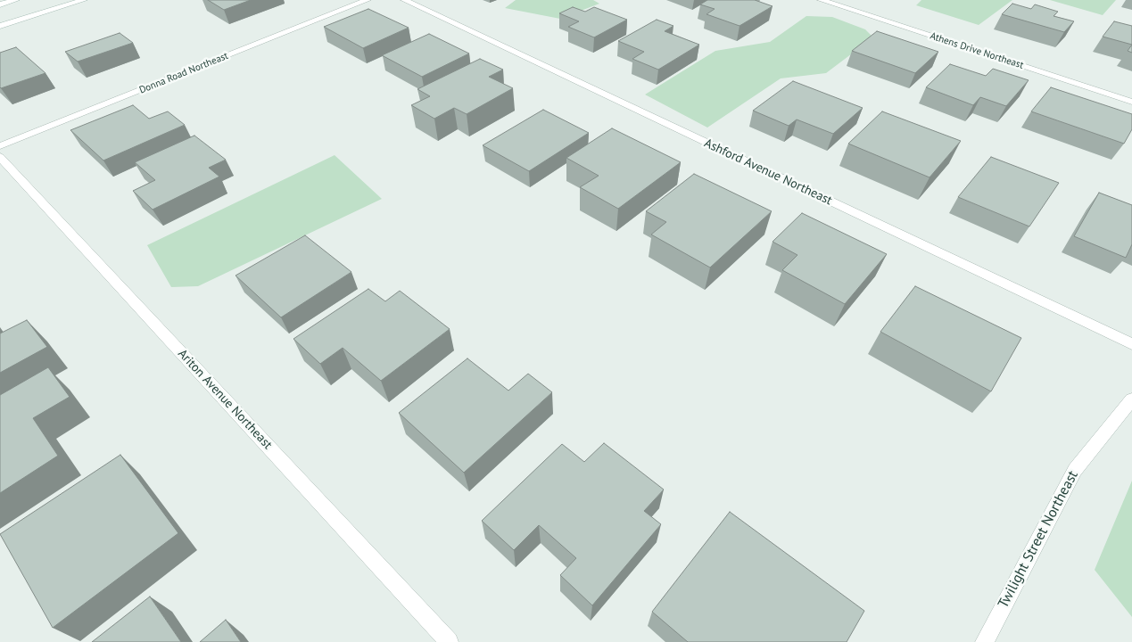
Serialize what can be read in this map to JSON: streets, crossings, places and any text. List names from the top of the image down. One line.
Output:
{"streets":{"street":["Athens Drive Northeast","Donna Road Northeast","Ashford Avenue Northeast","Ariton Avenue Northeast","Twilight Street Northeast"]}}
